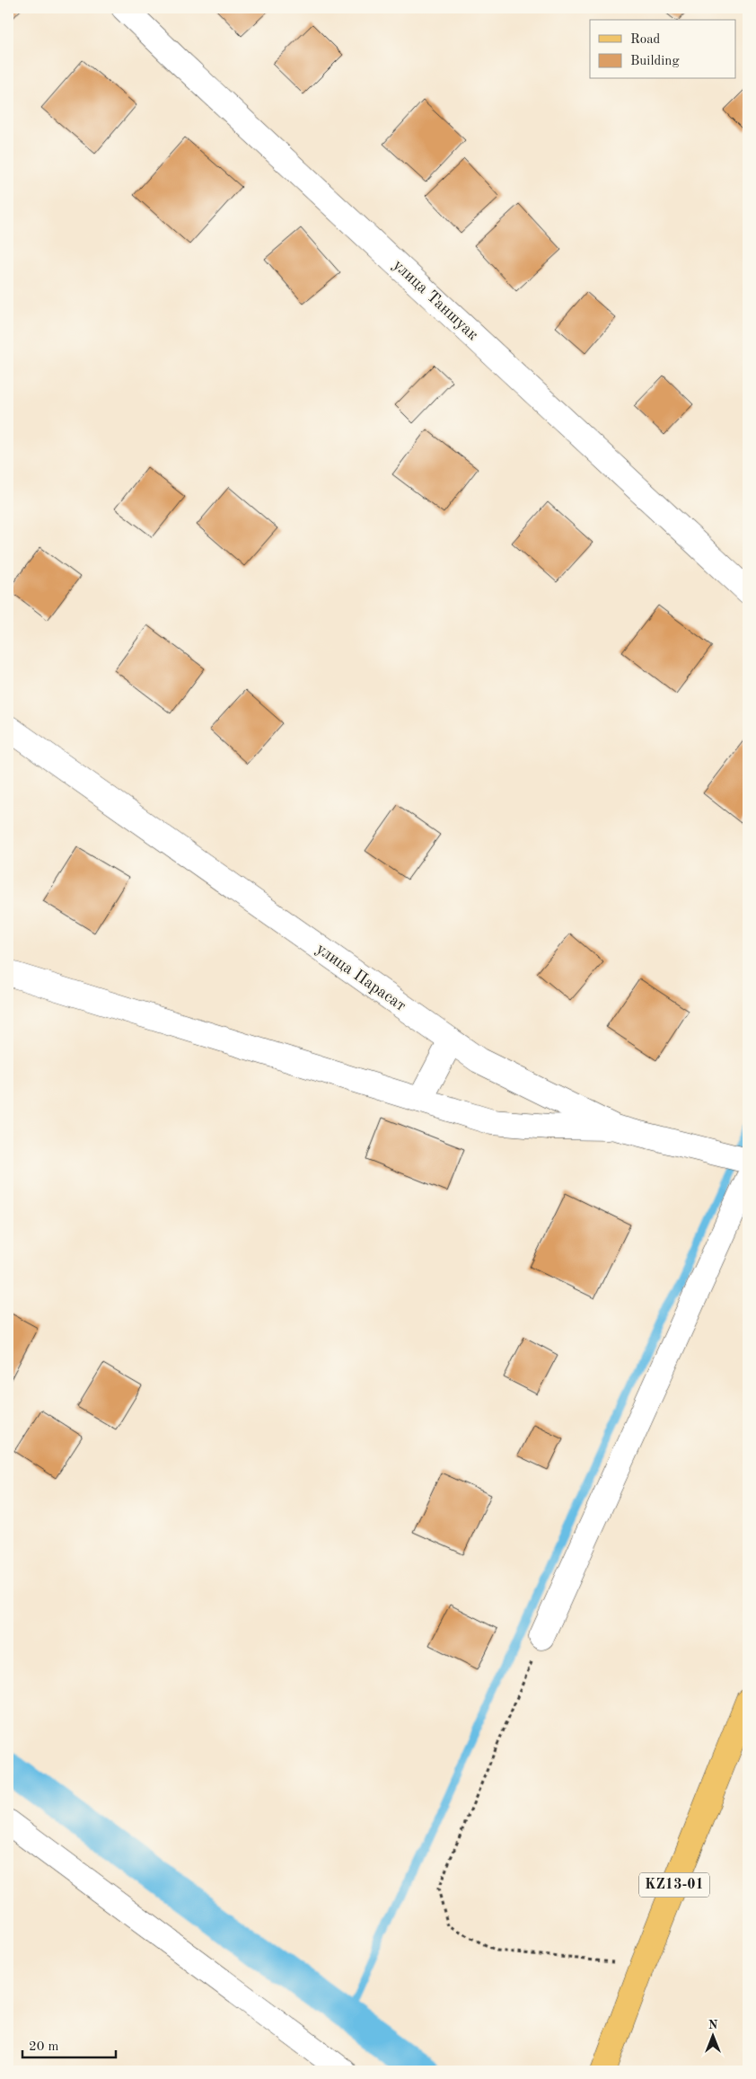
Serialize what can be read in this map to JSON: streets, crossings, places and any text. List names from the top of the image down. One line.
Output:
{"streets":{"main road":["KZ13-01"],"street":["улица Таншуак","улица Парасат"]},"legend":["Road","Building"],"scale_bar":"20 m","north":"top"}
